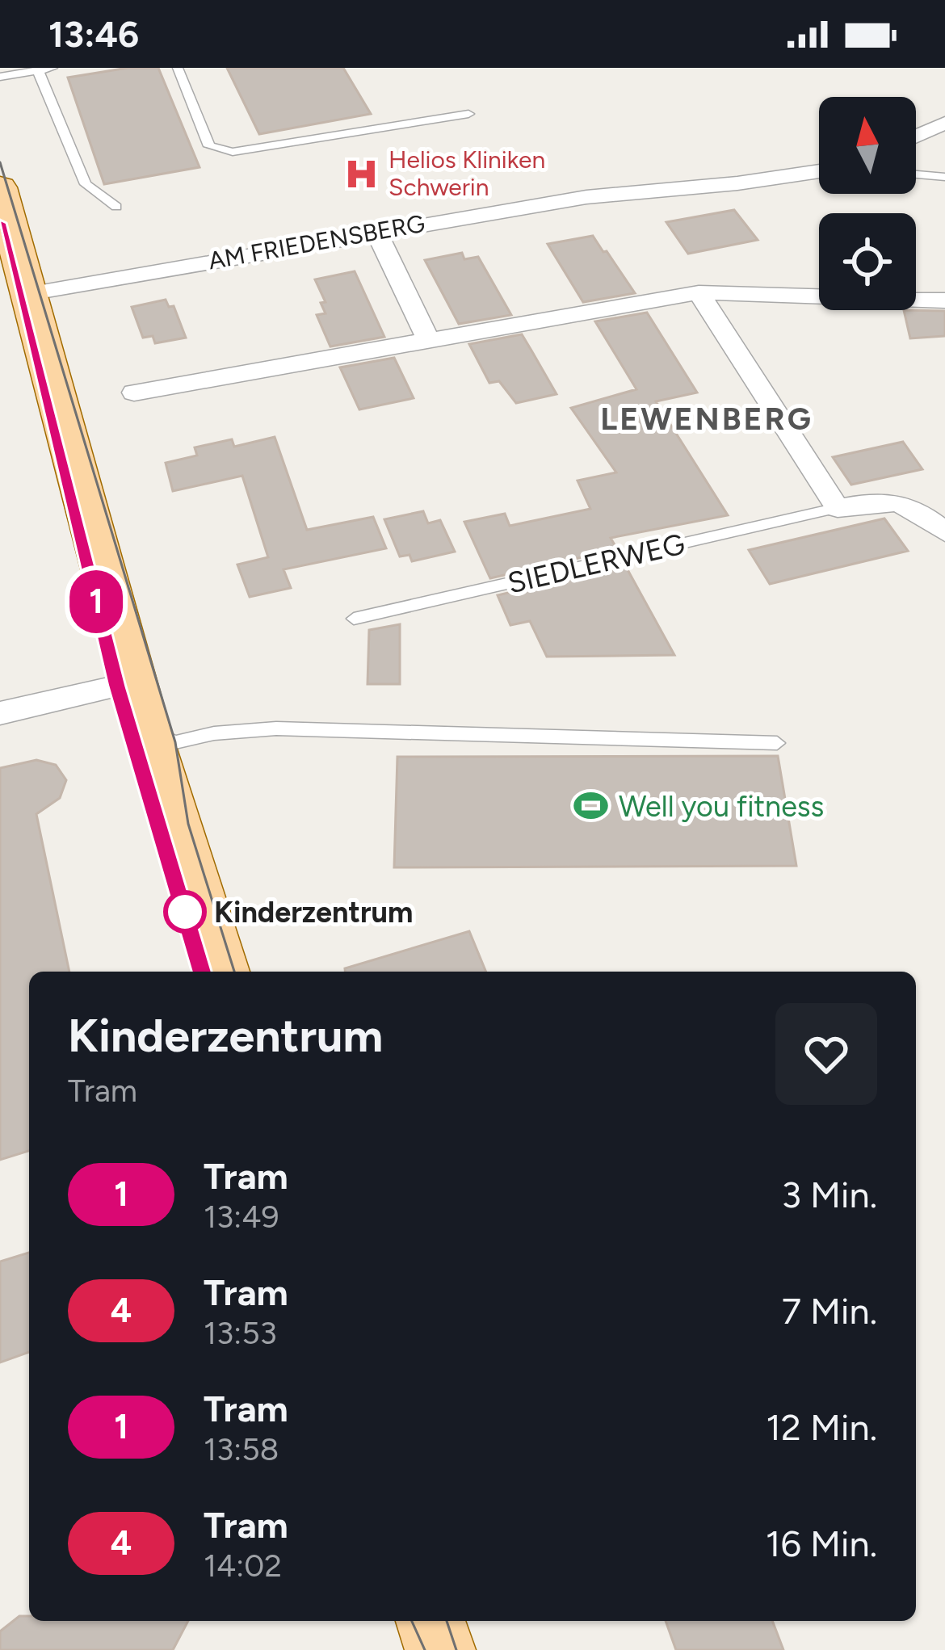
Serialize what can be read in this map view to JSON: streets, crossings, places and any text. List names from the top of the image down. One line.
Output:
{"streets":{"street":["AM FRIEDENSBERG","SIEDLERWEG"]},"districts":["LEWENBERG"],"places":{"hospital":["Helios Kliniken Schwerin"],"sports":["Well you fitness"],"other":["Kinderzentrum"]},"lines":["tram line 1"],"north":"top","page":{"status":"13:46","on_map":"1","heading":["Kinderzentrum","Tram"],"list":[{"mark":"1","name":"Tram","note":"13:49","value":"3 Min."},{"mark":"4","name":"Tram","note":"13:53","value":"7 Min."},{"mark":"1","name":"Tram","note":"13:58","value":"12 Min."},{"mark":"4","name":"Tram","note":"14:02","value":"16 Min."}]}}
